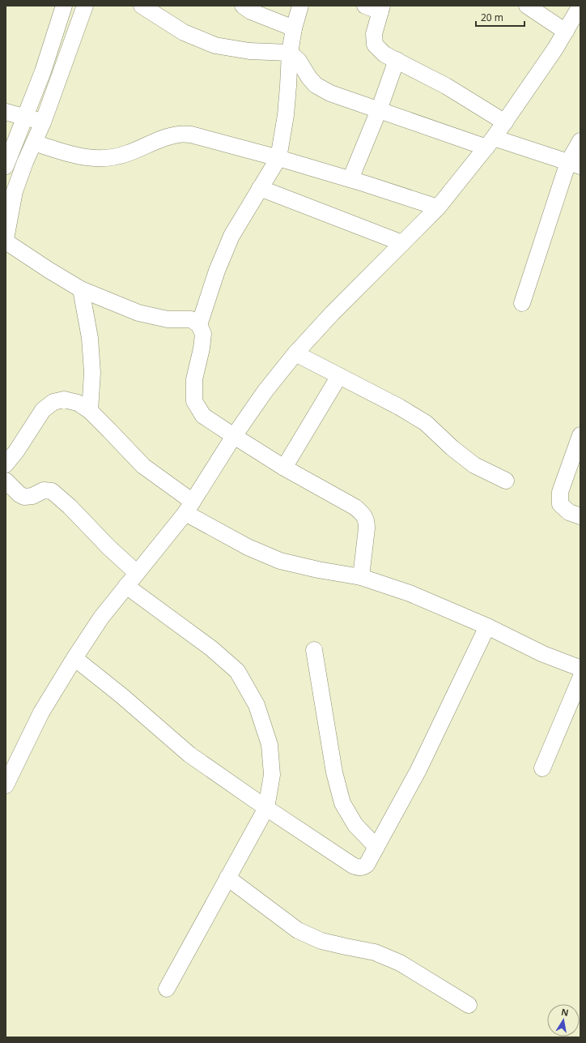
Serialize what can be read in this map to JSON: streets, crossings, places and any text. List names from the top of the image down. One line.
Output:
{"scale_bar":"20 m","north":"top"}
